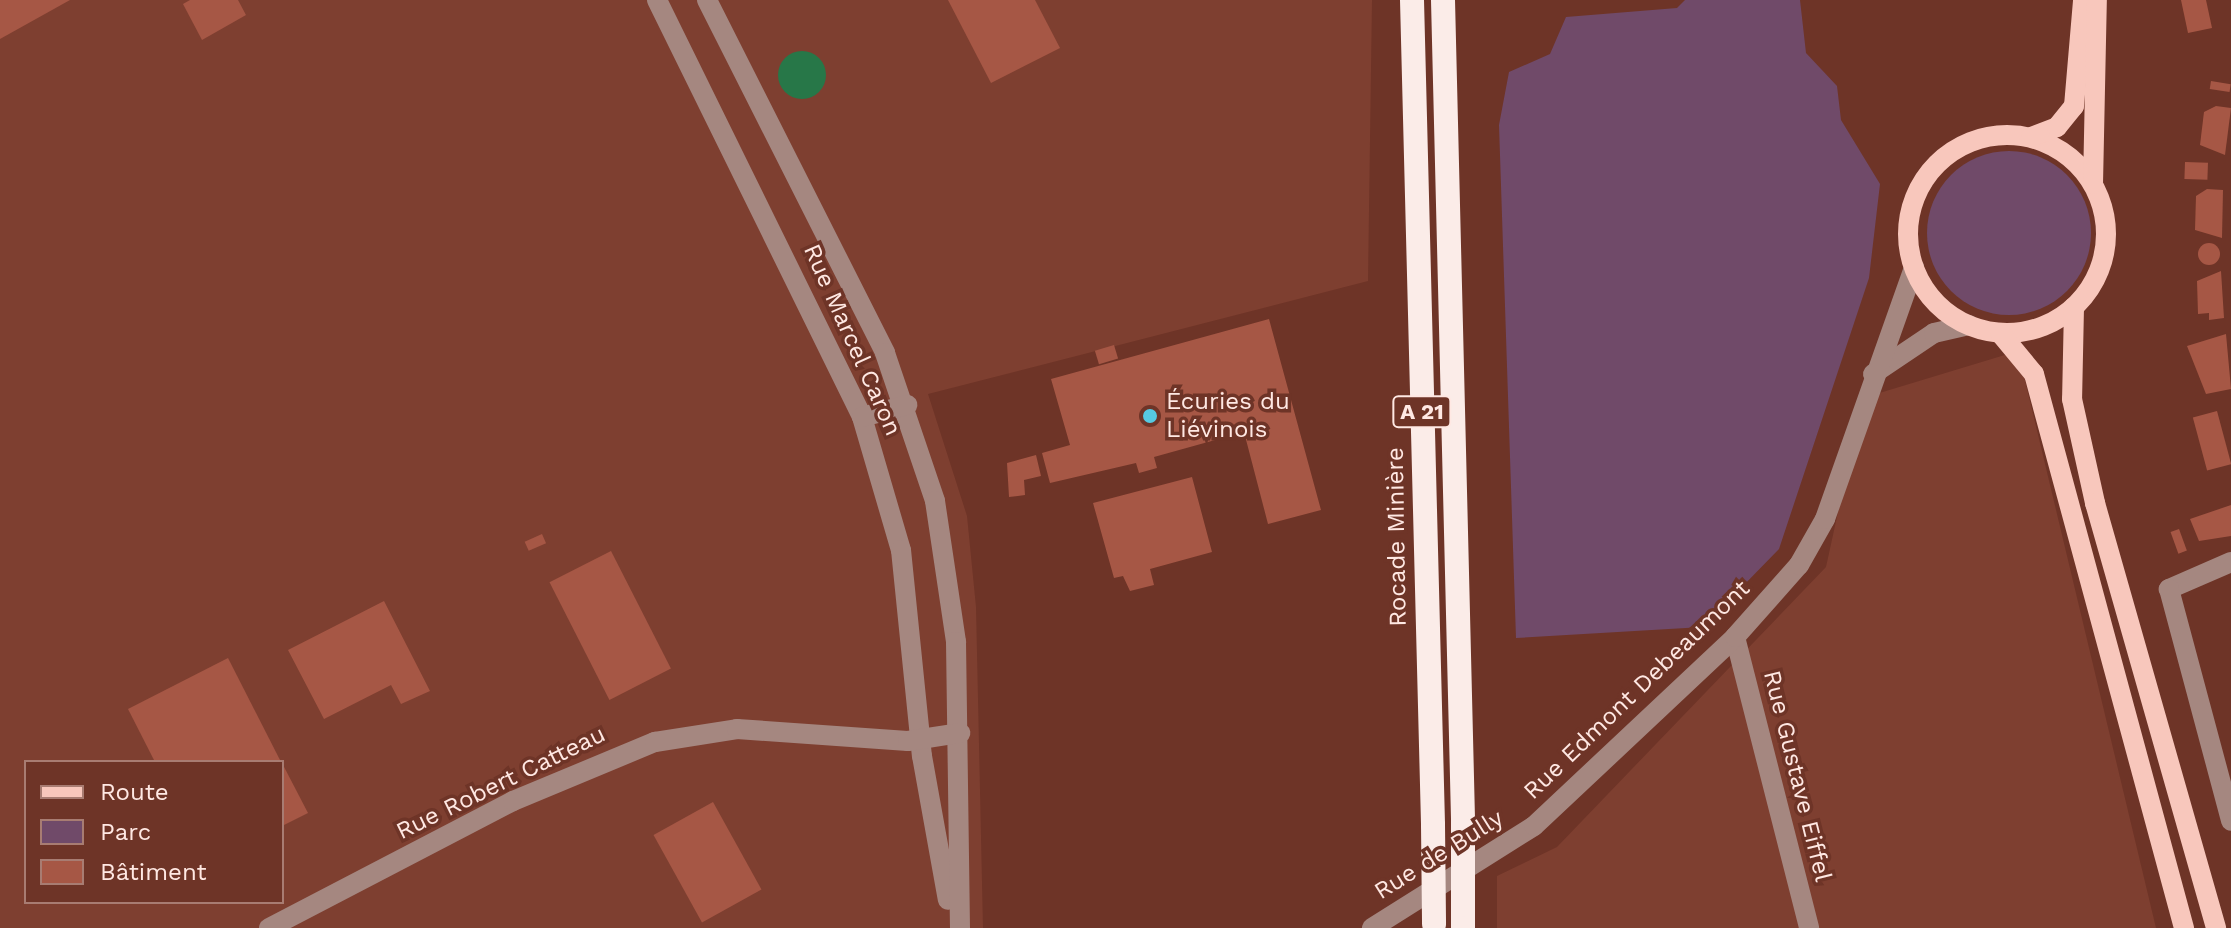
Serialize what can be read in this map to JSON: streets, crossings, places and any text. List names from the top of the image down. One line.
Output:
{"streets":{"highway":["A 21","Rocade Minière"],"street":["Rue Marcel Caron","Rue Edmont Debeaumont","Rue Gustave Eiffel","Rue Robert Catteau","Rue de Bully"]},"crossings":[["Rue Marcel Caron","Rue Robert Catteau"],["Rue Edmont Debeaumont","Rue Gustave Eiffel"],["Rue Edmont Debeaumont","Rue de Bully"]],"places":["Écuries du Liévinois"],"legend":["Route","Parc","Bâtiment"]}
